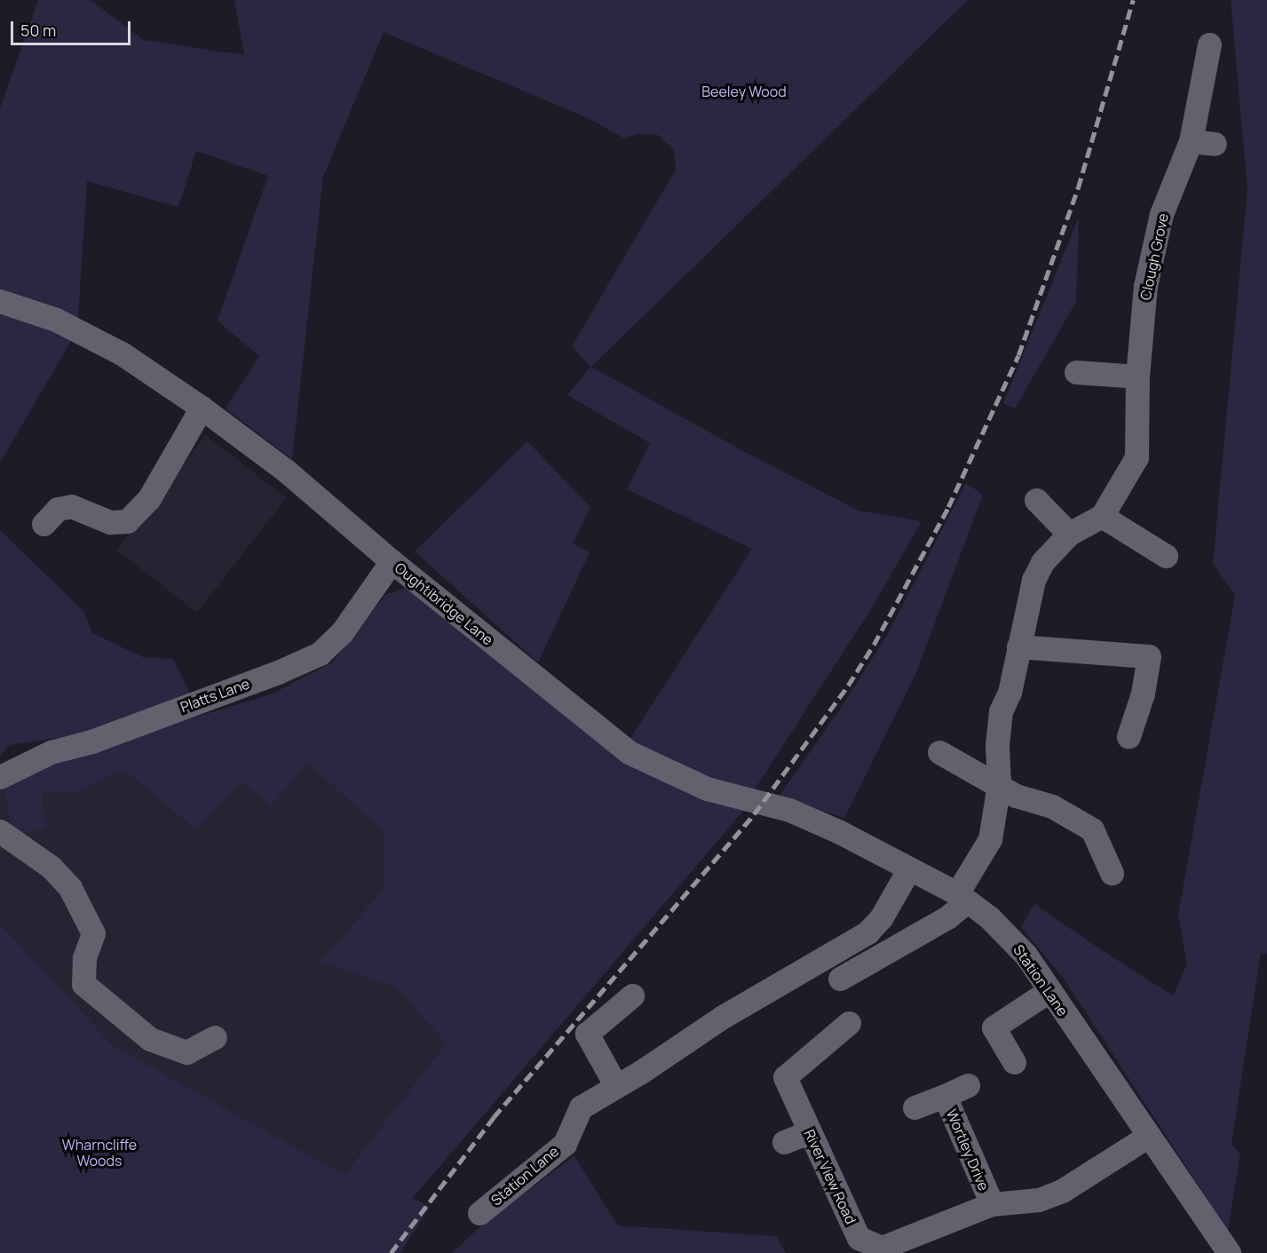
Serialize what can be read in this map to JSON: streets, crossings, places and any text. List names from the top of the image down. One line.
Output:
{"streets":{"street":["Clough Grove","Oughtibridge Lane","Platts Lane","Station Lane","Wortley Drive","River View Road"]},"crossings":[["Oughtibridge Lane","Platts Lane"],["Oughtibridge Lane","Station Lane"],["Station Lane","River View Road"],["Wortley Drive","River View Road"]],"parks":["Beeley Wood","Wharncliffe Woods"],"scale_bar":"50 m"}
